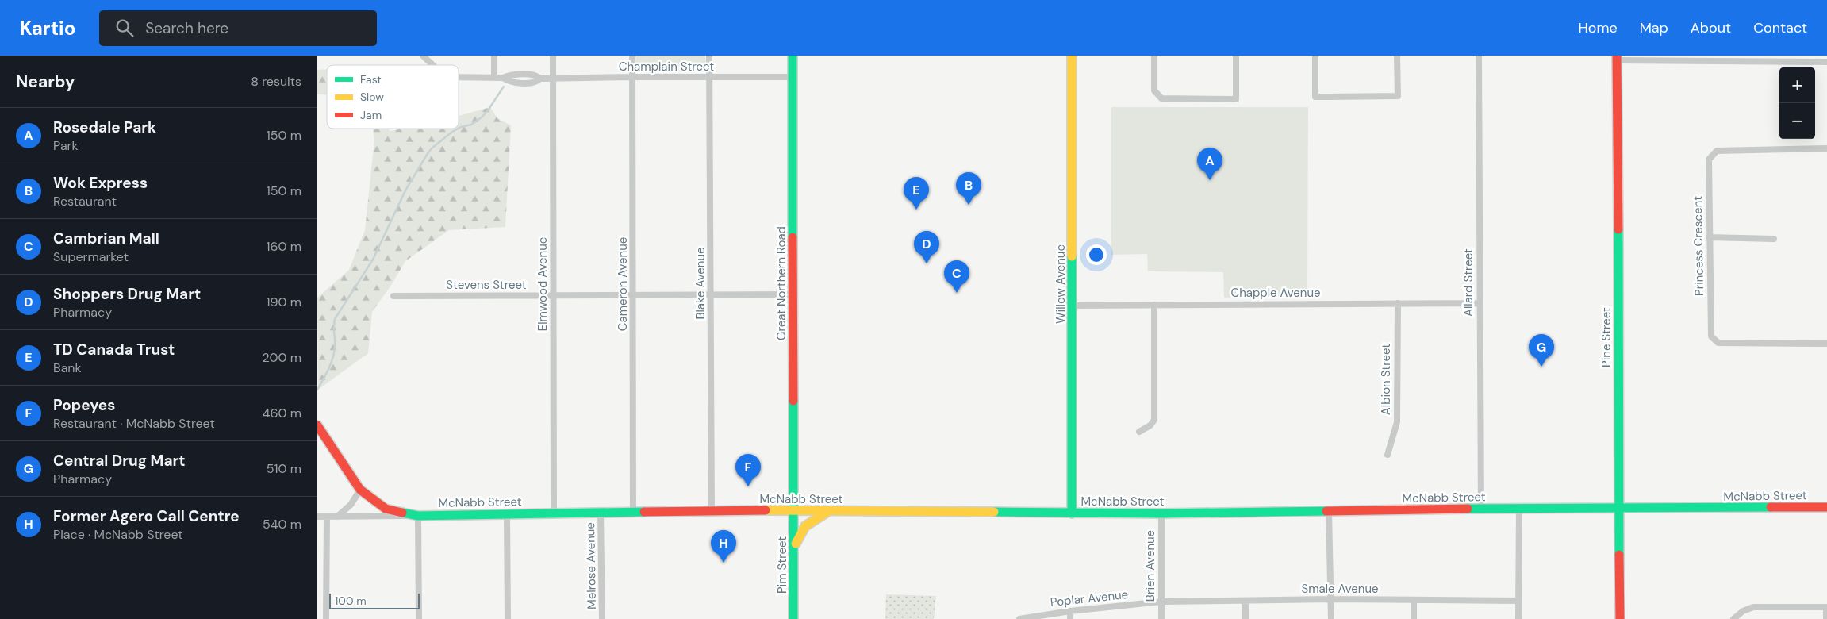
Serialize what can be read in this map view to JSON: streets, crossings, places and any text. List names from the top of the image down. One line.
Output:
{"streets":{"main road":["Great Northern Road","Willow Avenue","Pine Street","McNabb Street","Pim Street"],"street":["Champlain Street","Princess Crescent","Allard Street","Blake Avenue","Elmwood Avenue","Cameron Avenue","Stevens Street","Chapple Avenue","Albion Street","Melrose Avenue","Brien Avenue","Smale Avenue","Poplar Avenue"]},"crossings":[["Champlain Street","Blake Avenue"],["Champlain Street","Great Northern Road"],["Champlain Street","Elmwood Avenue"],["Champlain Street","Cameron Avenue"],["Allard Street","Chapple Avenue"],["Allard Street","McNabb Street"],["Blake Avenue","Stevens Street"],["Blake Avenue","McNabb Street"],["Great Northern Road","Stevens Street"],["Great Northern Road","McNabb Street"],["Great Northern Road","Pim Street"],["Elmwood Avenue","Stevens Street"],["Elmwood Avenue","McNabb Street"],["Cameron Avenue","Stevens Street"],["Cameron Avenue","McNabb Street"],["Willow Avenue","Chapple Avenue"],["Willow Avenue","McNabb Street"],["Chapple Avenue","Albion Street"],["Pine Street","McNabb Street"],["McNabb Street","Pim Street"],["McNabb Street","Melrose Avenue"],["McNabb Street","Brien Avenue"],["Brien Avenue","Smale Avenue"],["Brien Avenue","Poplar Avenue"],["Smale Avenue","Poplar Avenue"]],"legend":["Fast","Slow","Jam"],"scale_bar":"100 m","page":{"header":"Kartio","search":"Search here","nav":["Home","Map","About","Contact"],"heading":["Nearby","8 results"],"map_buttons":["+","−"],"list":[{"mark":"A","name":"Rosedale Park","note":"Park","value":"150 m"},{"mark":"B","name":"Wok Express","note":"Restaurant","value":"150 m"},{"mark":"C","name":"Cambrian Mall","note":"Supermarket","value":"160 m"},{"mark":"D","name":"Shoppers Drug Mart","note":"Pharmacy","value":"190 m"},{"mark":"E","name":"TD Canada Trust","note":"Bank","value":"200 m"},{"mark":"F","name":"Popeyes","note":"Restaurant · McNabb Street","value":"460 m"},{"mark":"G","name":"Central Drug Mart","note":"Pharmacy","value":"510 m"},{"mark":"H","name":"Former Agero Call Centre","note":"Place · McNabb Street","value":"540 m"}],"pins":["A","B","E","D","C","G","F","H"],"scale":"100 m"}}
